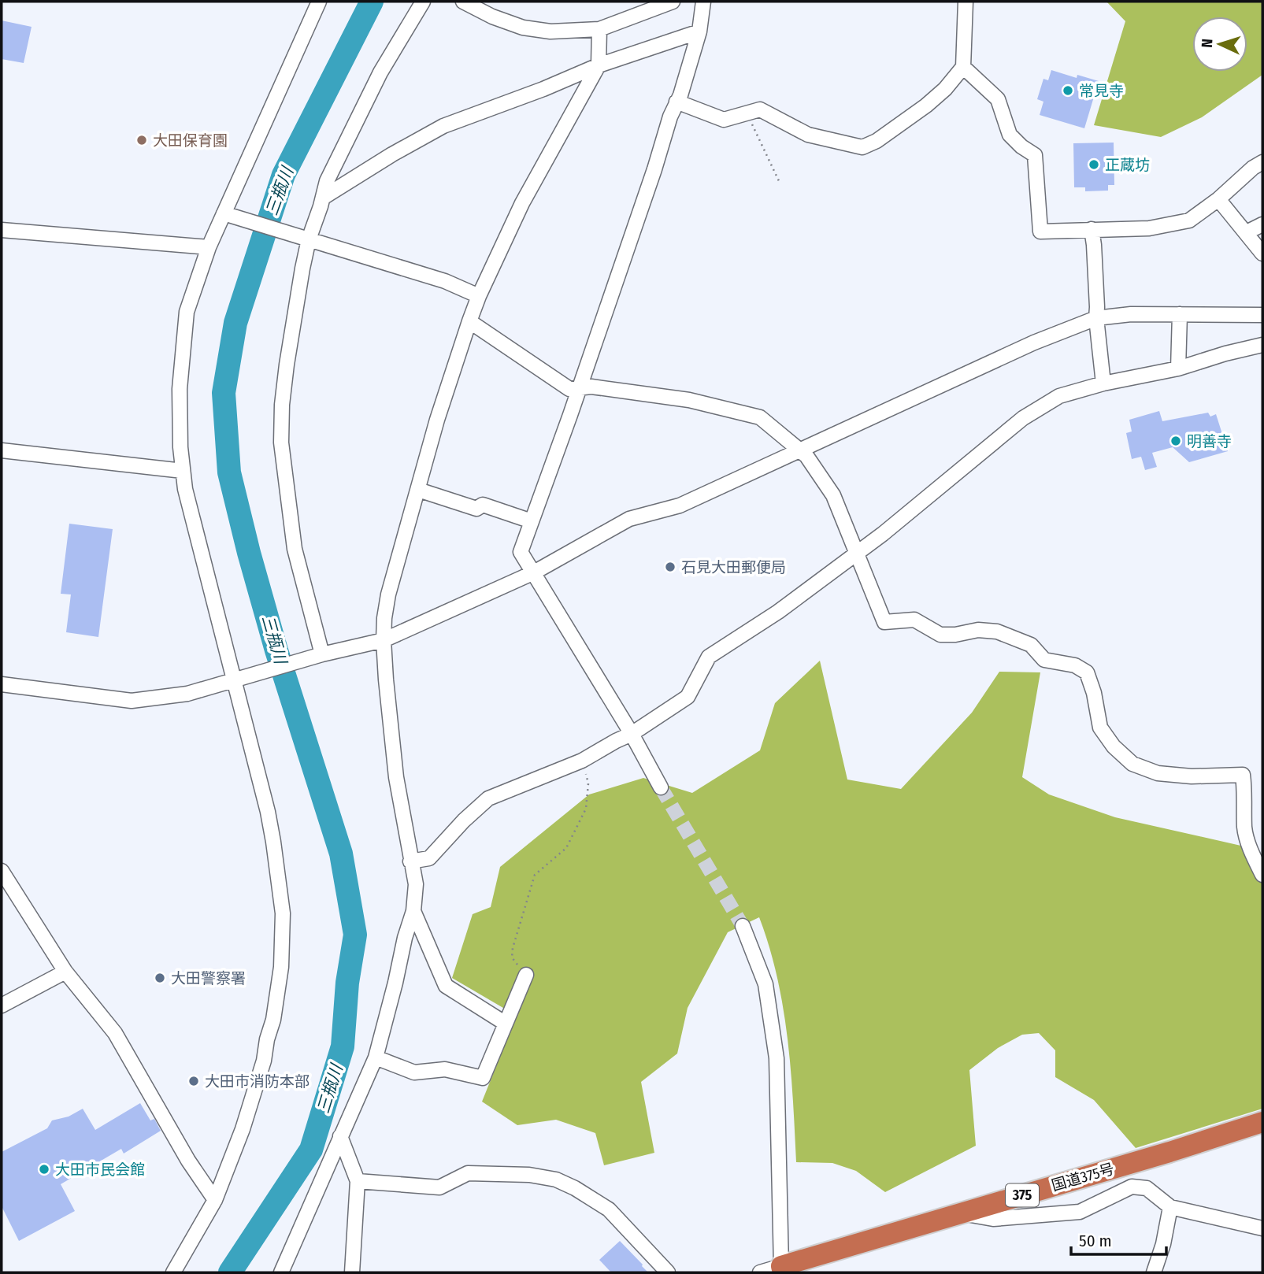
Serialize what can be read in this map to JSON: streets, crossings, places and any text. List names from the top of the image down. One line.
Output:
{"streets":{"highway":["国道375号","375"]},"water":["三瓶川"],"places":["常見寺","大田保育園","正蔵坊","明善寺","石見大田郵便局","大田警察署","大田市消防本部","大田市民会館"],"scale_bar":"50 m","north":"left"}
